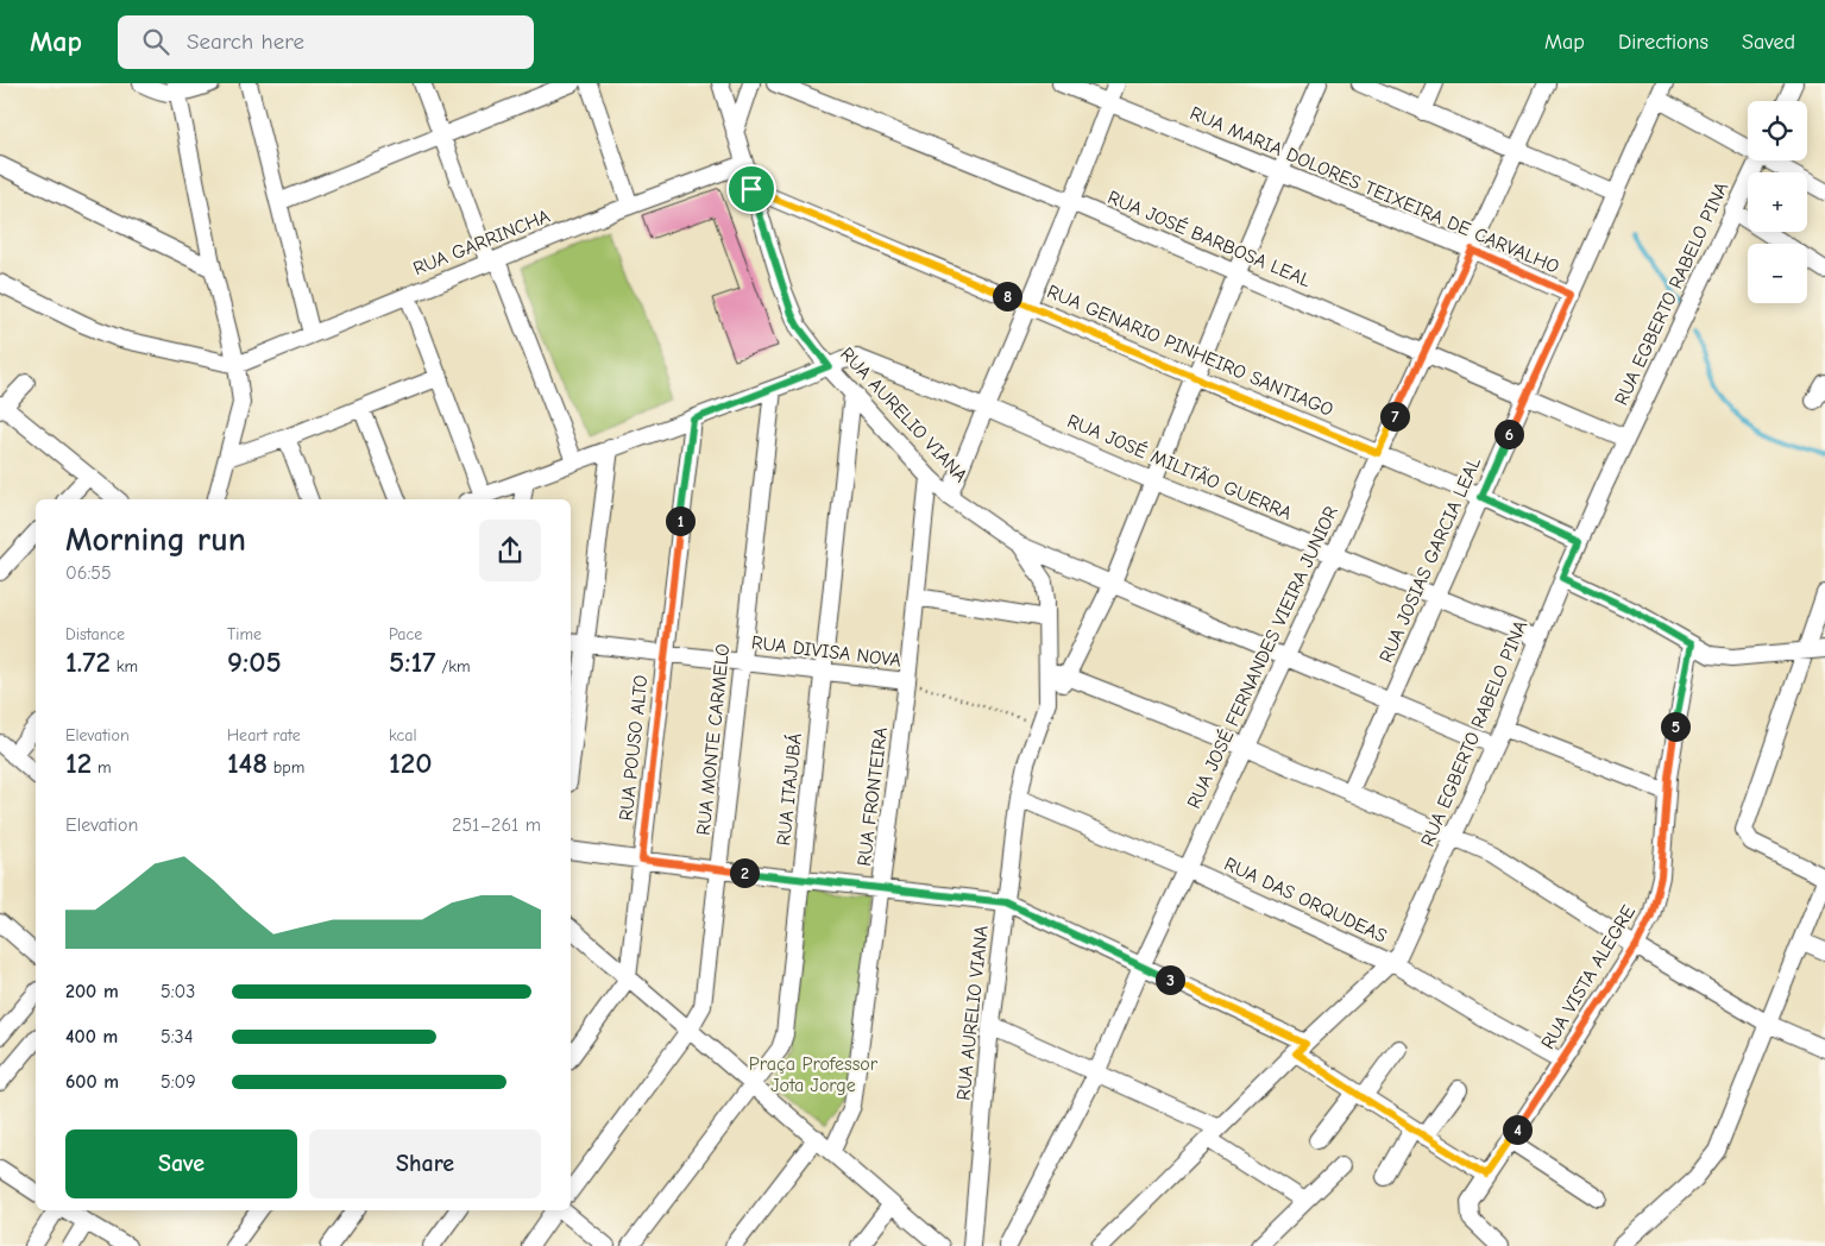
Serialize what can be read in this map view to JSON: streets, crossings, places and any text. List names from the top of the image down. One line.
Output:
{"streets":{"street":["RUA MARIA DOLORES TEIXEIRA DE CARVALHO","RUA JOSÉ BARBOSA LEAL","RUA GARRINCHA","RUA EGBERTO RABELO PINA","RUA GENARIO PINHEIRO SANTIAGO","RUA AURELIO VIANA","RUA JOSÉ MILITÃO GUERRA","RUA JOSIAS GARCIA LEAL","RUA DIVISA NOVA","RUA JOSÉ FERNANDES VIEIRA JUNIOR","RUA MONTE CARMELO","RUA POUSO ALTO","RUA ITAJUBÁ","RUA FRONTEIRA","RUA DAS ORQUDEAS","RUA VISTA ALEGRE"]},"crossings":[["RUA MARIA DOLORES TEIXEIRA DE CARVALHO","RUA JOSIAS GARCIA LEAL"],["RUA MARIA DOLORES TEIXEIRA DE CARVALHO","RUA JOSÉ FERNANDES VIEIRA JUNIOR"],["RUA JOSÉ BARBOSA LEAL","RUA EGBERTO RABELO PINA"],["RUA JOSÉ BARBOSA LEAL","RUA JOSIAS GARCIA LEAL"],["RUA JOSÉ BARBOSA LEAL","RUA JOSÉ FERNANDES VIEIRA JUNIOR"],["RUA GARRINCHA","RUA AURELIO VIANA"],["RUA EGBERTO RABELO PINA","RUA GENARIO PINHEIRO SANTIAGO"],["RUA EGBERTO RABELO PINA","RUA JOSÉ MILITÃO GUERRA"],["RUA EGBERTO RABELO PINA","RUA DAS ORQUDEAS"],["RUA GENARIO PINHEIRO SANTIAGO","RUA AURELIO VIANA"],["RUA GENARIO PINHEIRO SANTIAGO","RUA JOSIAS GARCIA LEAL"],["RUA GENARIO PINHEIRO SANTIAGO","RUA JOSÉ FERNANDES VIEIRA JUNIOR"],["RUA AURELIO VIANA","RUA JOSÉ MILITÃO GUERRA"],["RUA AURELIO VIANA","RUA DIVISA NOVA"],["RUA AURELIO VIANA","RUA ITAJUBÁ"],["RUA AURELIO VIANA","RUA FRONTEIRA"],["RUA AURELIO VIANA","RUA DAS ORQUDEAS"],["RUA JOSÉ MILITÃO GUERRA","RUA JOSIAS GARCIA LEAL"],["RUA JOSÉ MILITÃO GUERRA","RUA JOSÉ FERNANDES VIEIRA JUNIOR"],["RUA JOSÉ MILITÃO GUERRA","RUA MONTE CARMELO"],["RUA JOSÉ MILITÃO GUERRA","RUA POUSO ALTO"],["RUA DIVISA NOVA","RUA MONTE CARMELO"],["RUA DIVISA NOVA","RUA POUSO ALTO"],["RUA DIVISA NOVA","RUA ITAJUBÁ"],["RUA DIVISA NOVA","RUA FRONTEIRA"],["RUA JOSÉ FERNANDES VIEIRA JUNIOR","RUA DAS ORQUDEAS"],["RUA DAS ORQUDEAS","RUA VISTA ALEGRE"]],"parks":["Praça Professor Jota Jorge"],"page":{"header":"Map","search":"Search here","nav":["Map","Directions","Saved"],"map_buttons":["+","−"],"pins":["8","7","6","1","5","2","3","4"],"heading":["Morning run","06:55"],"stats":[["Distance","1.72 km"],["Time","9:05"],["Pace","5:17 /km"],["Elevation","12 m"],["Heart rate","148 bpm"],["kcal","120"]],"chart":["Elevation","251–261 m"],"list":[{"name":"200 m","note":"5:03"},{"name":"400 m","note":"5:34"},{"name":"600 m","note":"5:09"}],"buttons":["Save","Share"]}}
